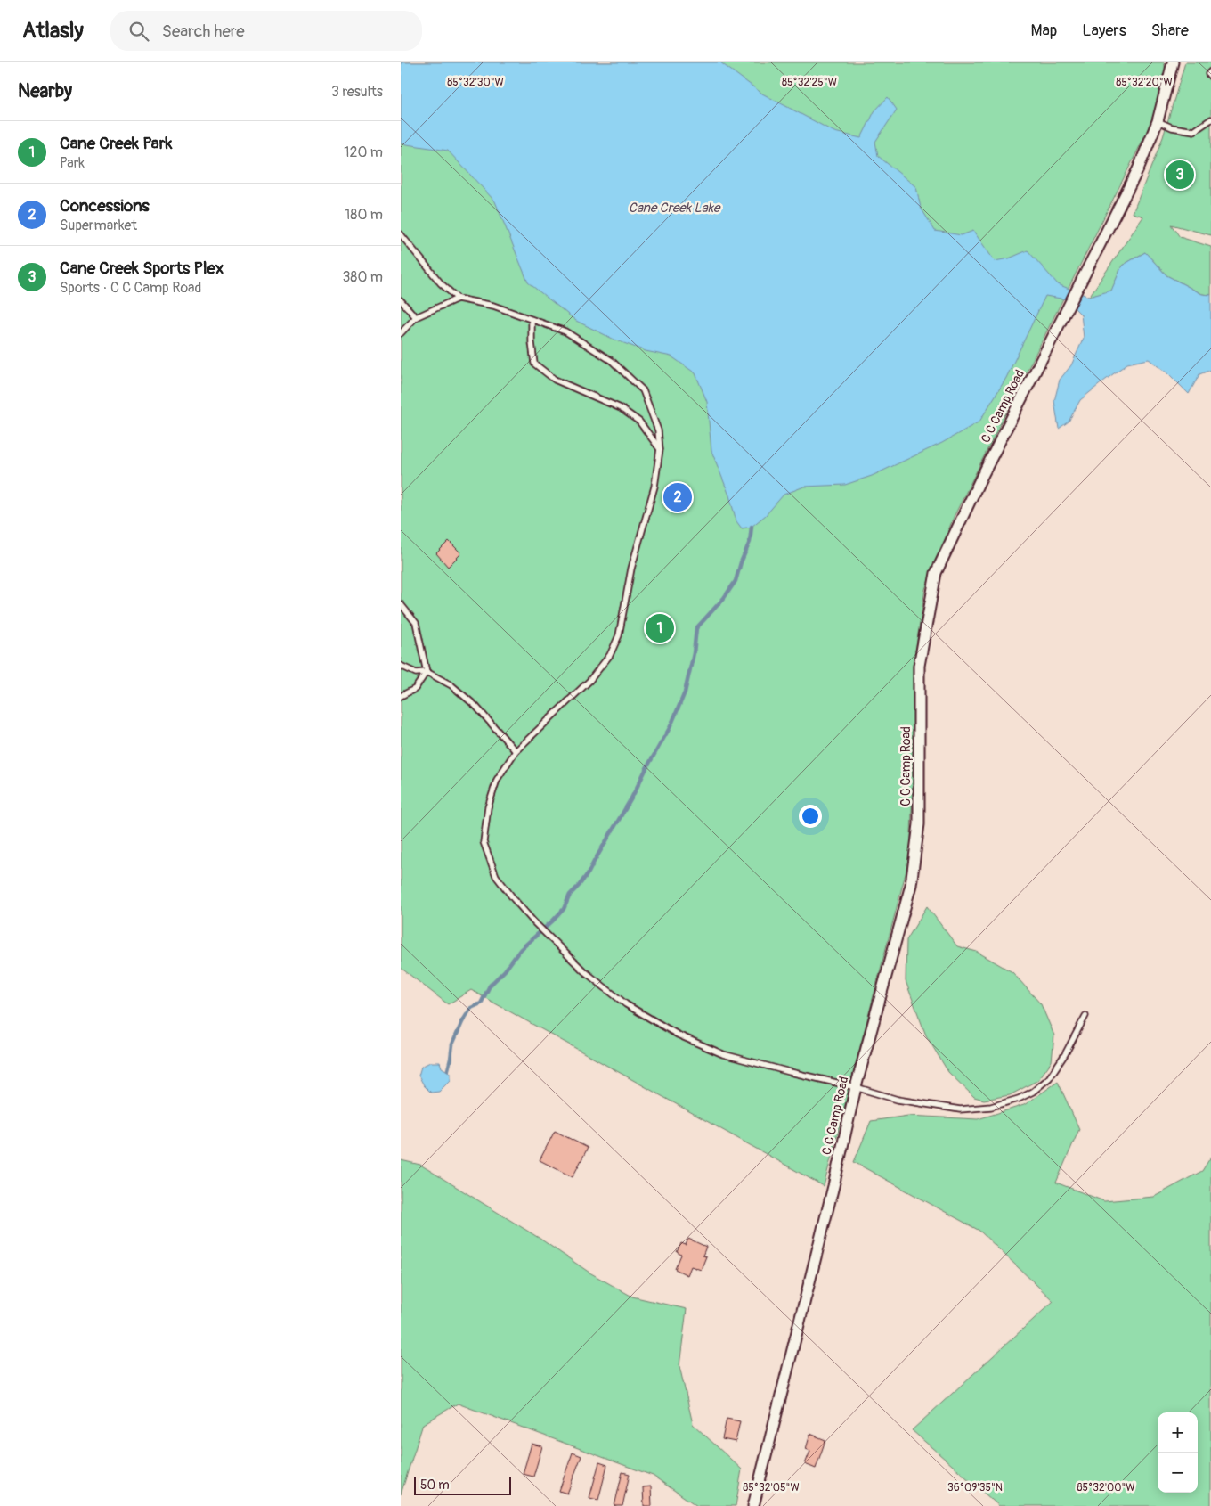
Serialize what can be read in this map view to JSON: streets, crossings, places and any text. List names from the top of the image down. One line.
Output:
{"streets":{"street":["C C Camp Road"]},"water":["Cane Creek Lake"],"scale_bar":"50 m","page":{"header":"Atlasly","search":"Search here","nav":["Map","Layers","Share"],"heading":["Nearby","3 results"],"list":[{"mark":"1","name":"Cane Creek Park","note":"Park","value":"120 m"},{"mark":"2","name":"Concessions","note":"Supermarket","value":"180 m"},{"mark":"3","name":"Cane Creek Sports Plex","note":"Sports · C C Camp Road","value":"380 m"}],"pins":["3","2","1"],"map_buttons":["+","−"],"scale":"50 m"},"coordinates":["85°32'30\"W","85°32'25\"W","85°32'20\"W","85°32'05\"W","85°32'00\"W","36°09'35\"N"]}
